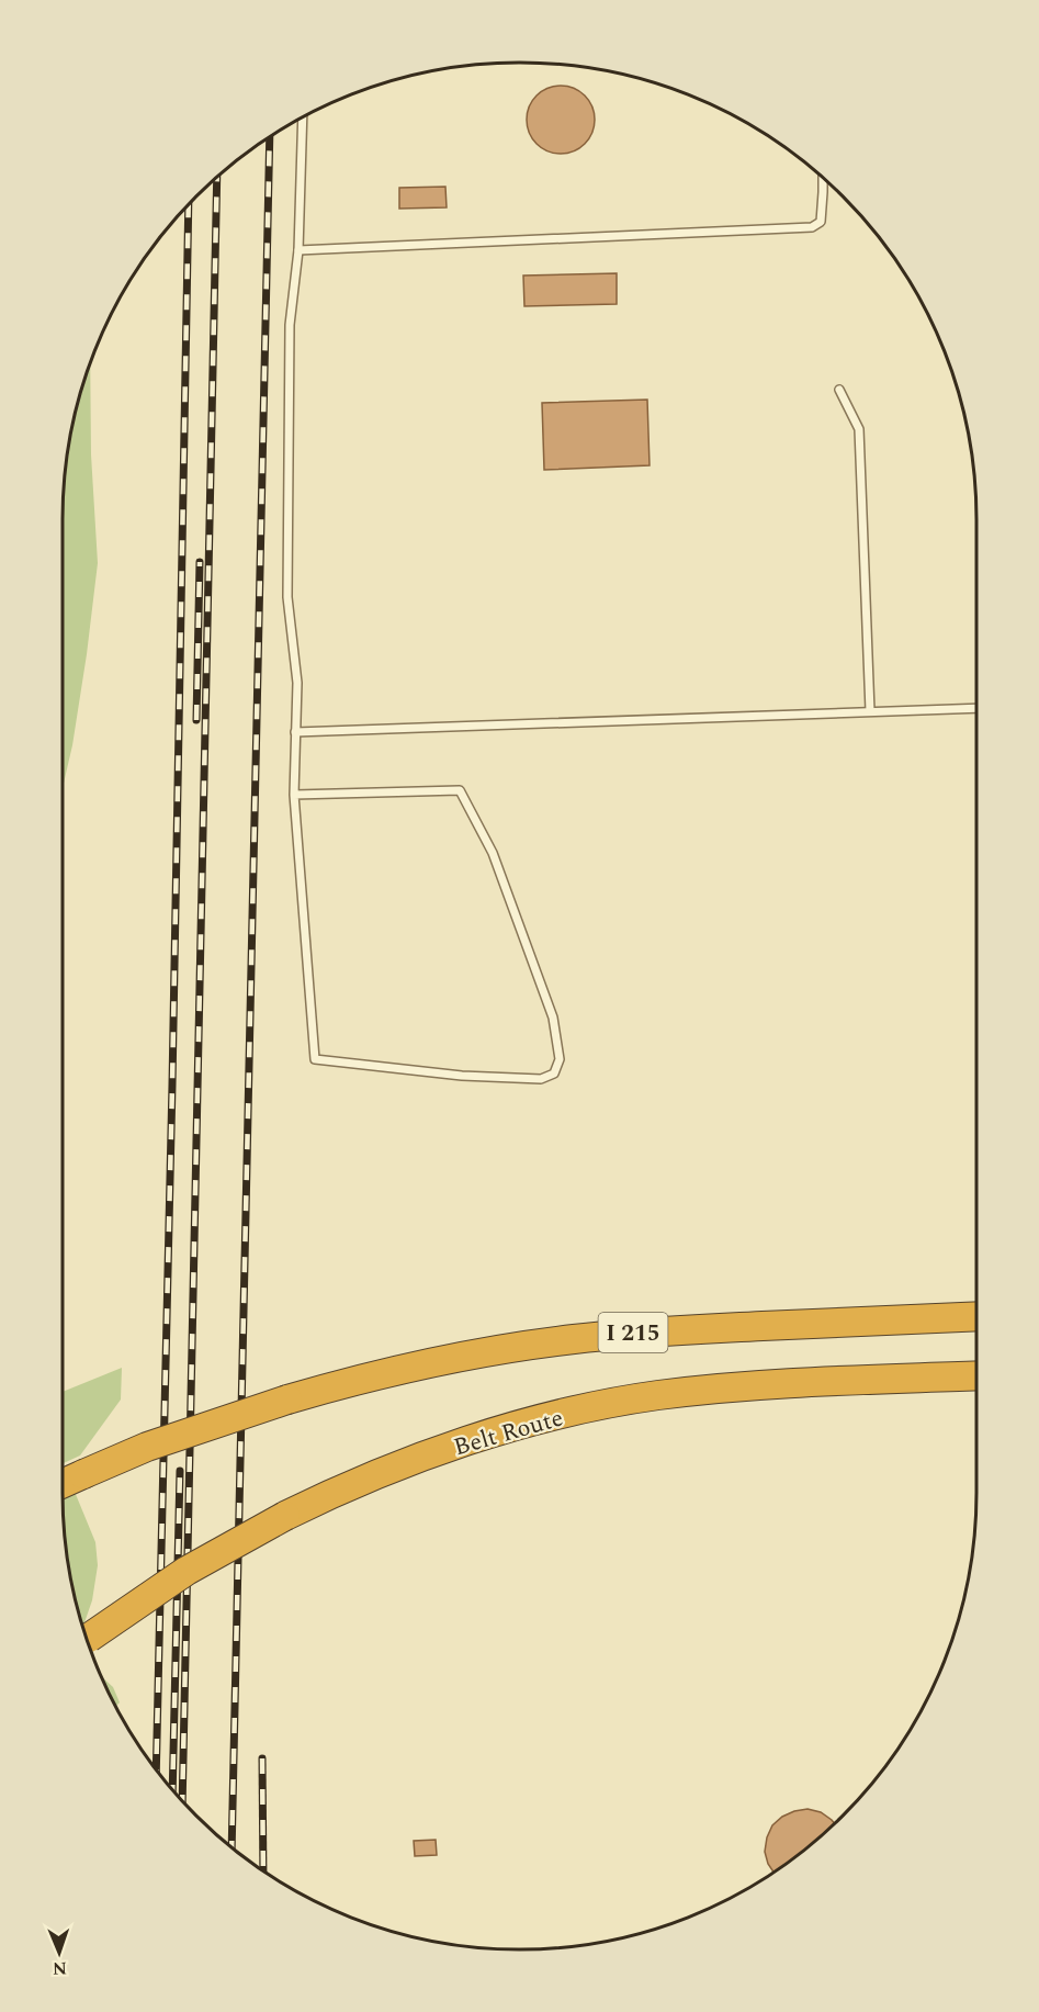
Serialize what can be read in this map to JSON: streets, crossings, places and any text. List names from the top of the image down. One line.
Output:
{"streets":{"highway":["I 215","Belt Route"]},"north":"bottom"}
